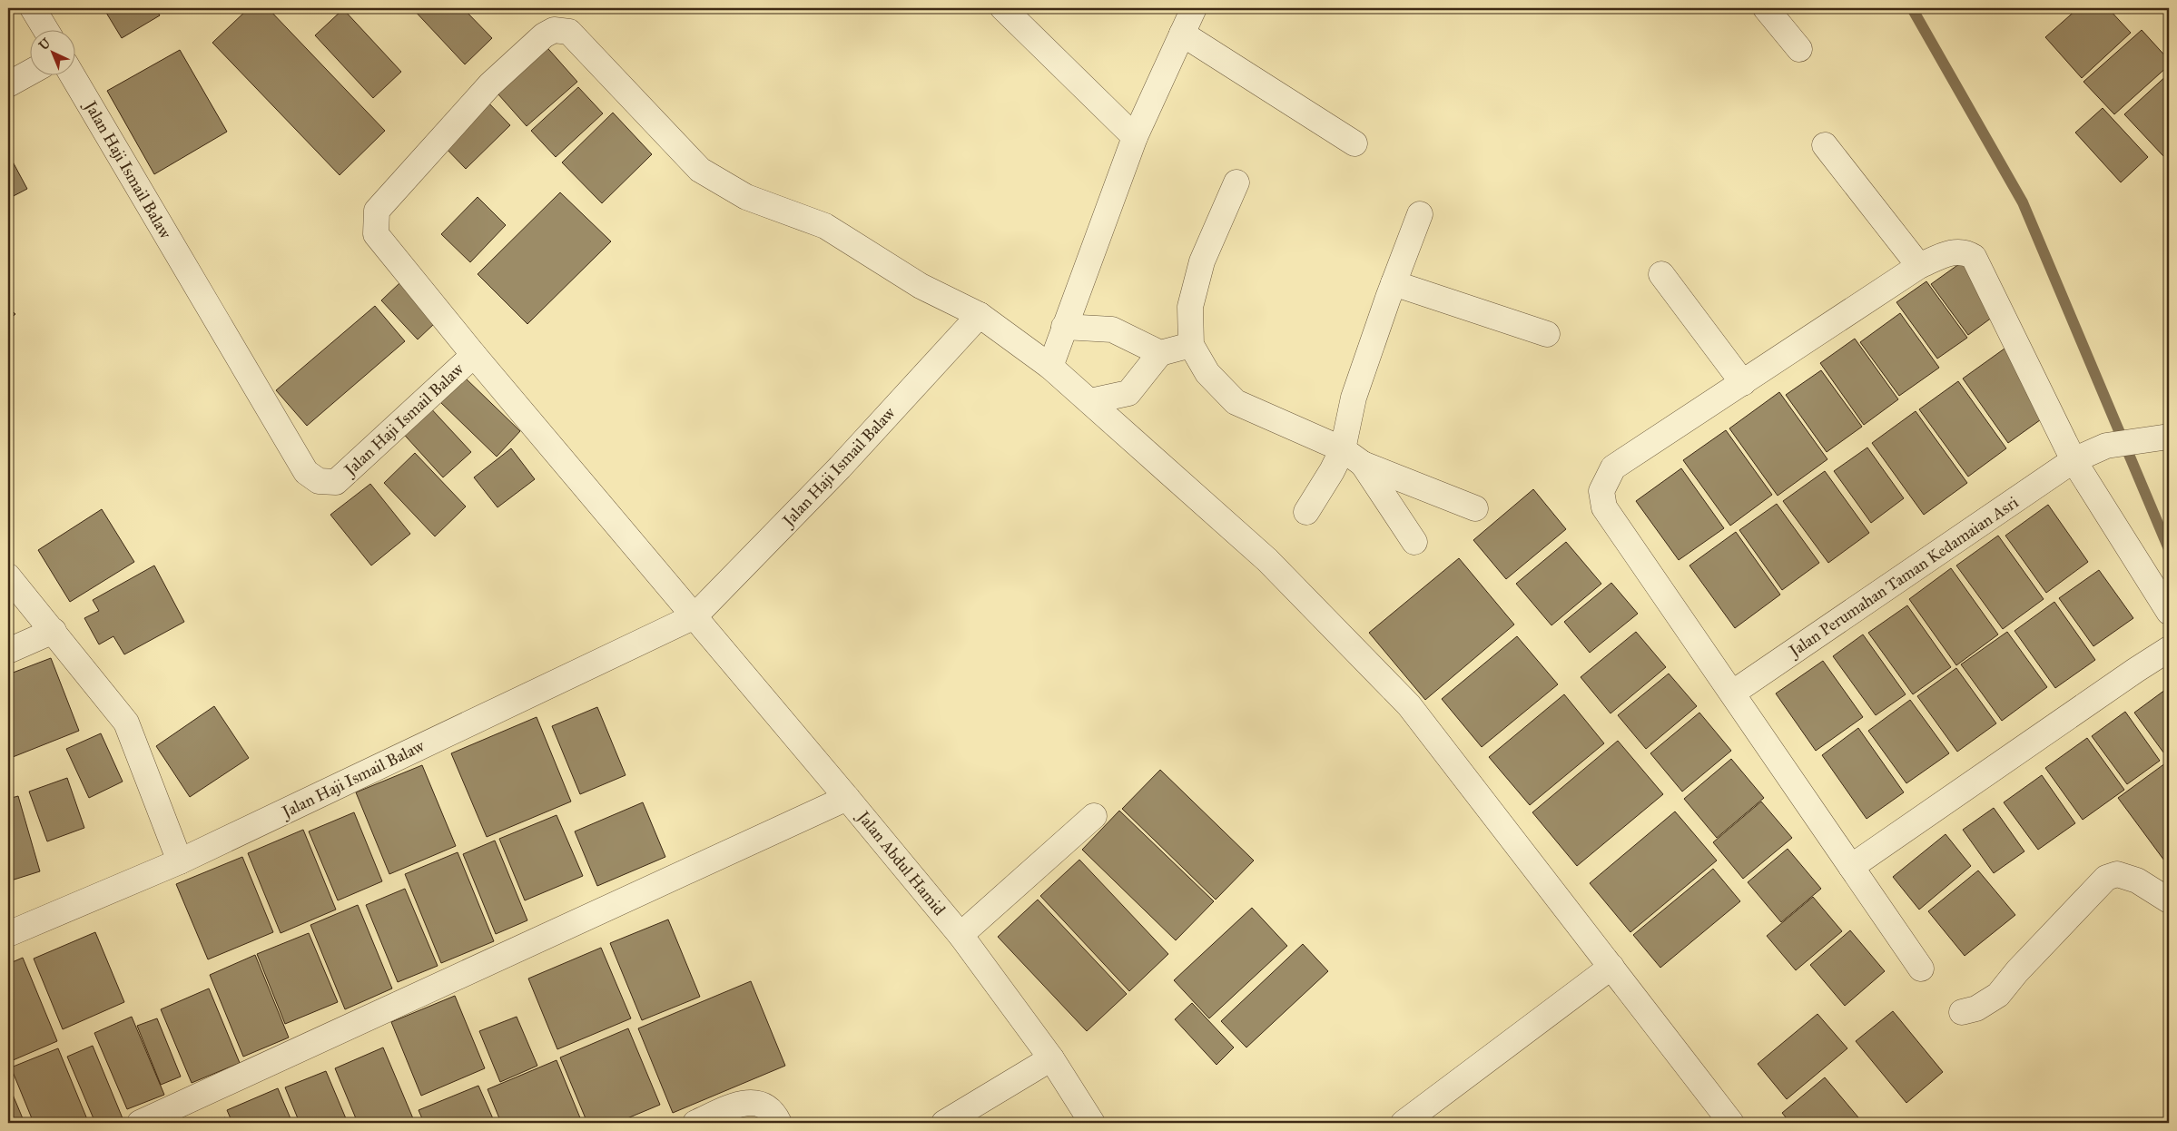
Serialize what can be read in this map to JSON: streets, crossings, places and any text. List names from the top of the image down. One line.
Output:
{"streets":{"street":["Jalan Haji Ismail Balaw","Jalan Perumahan Taman Kedamaian Asri","Jalan Abdul Hamid"]},"crossings":[["Jalan Haji Ismail Balaw","Jalan Abdul Hamid"]],"north":"top left"}
